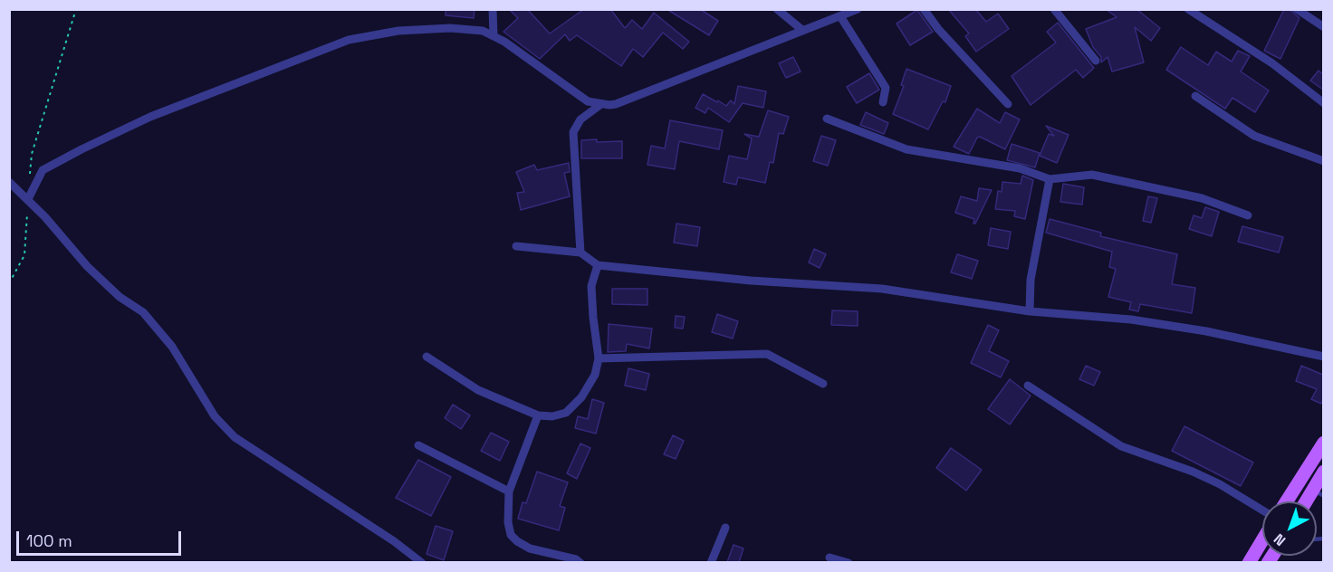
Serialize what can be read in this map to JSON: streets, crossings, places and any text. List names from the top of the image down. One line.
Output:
{"scale_bar":"100 m","north":"bottom left"}
